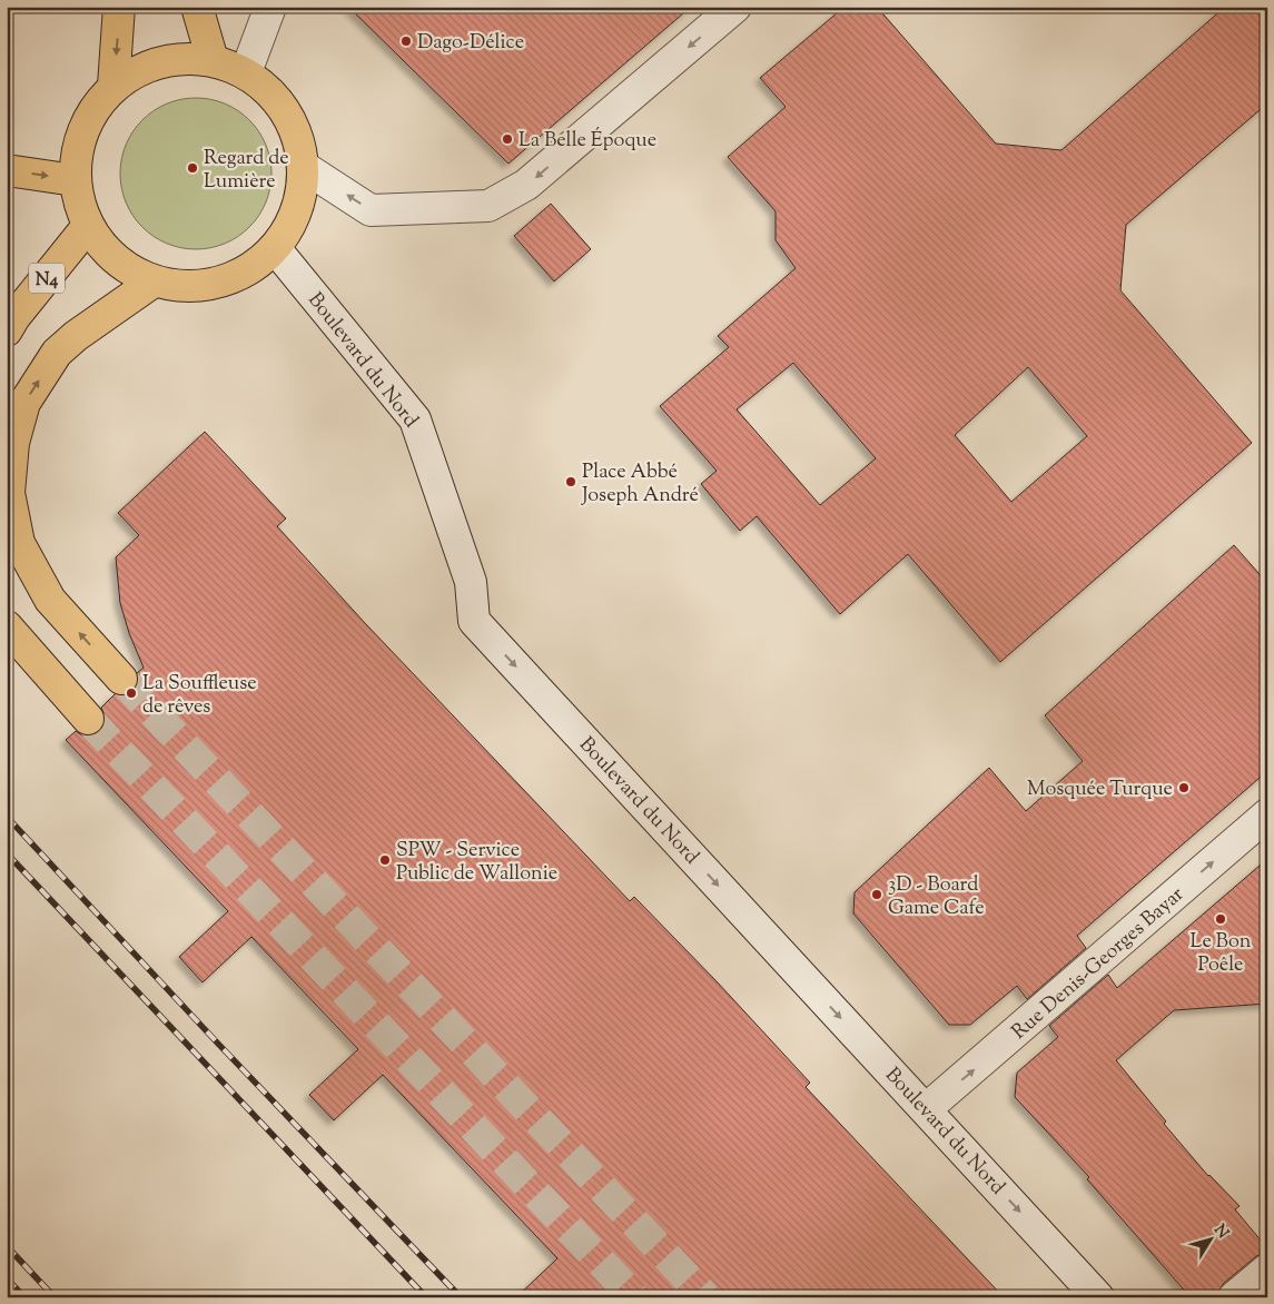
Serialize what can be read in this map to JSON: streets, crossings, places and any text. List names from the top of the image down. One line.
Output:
{"streets":{"main road":["N4"],"street":["Boulevard du Nord","Rue Denis-Georges Bayar"]},"crossings":[["Boulevard du Nord","Rue Denis-Georges Bayar"]],"one_way":["Boulevard du Nord","Rue Denis-Georges Bayar"],"places":["Dago-Délice","La Belle Époque","Regard de Lumière","Place Abbé Joseph André","La Souffleuse de rêves","Mosquée Turque","SPW - Service Public de Wallonie","3D - Board Game Cafe","Le Bon Poêle"],"north":"top right"}
